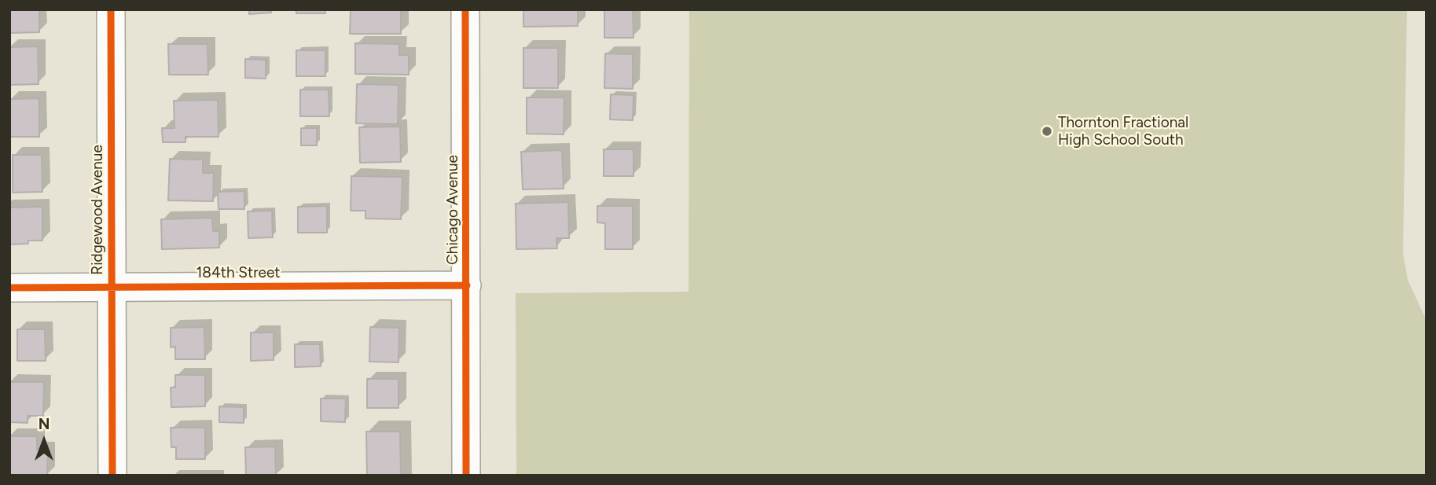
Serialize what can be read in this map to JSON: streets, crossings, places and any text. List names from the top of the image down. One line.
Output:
{"streets":{"street":["Ridgewood Avenue","Chicago Avenue","184th Street"]},"crossings":[["Ridgewood Avenue","184th Street"],["Chicago Avenue","184th Street"]],"places":["Thornton Fractional High School South"],"north":"top"}
